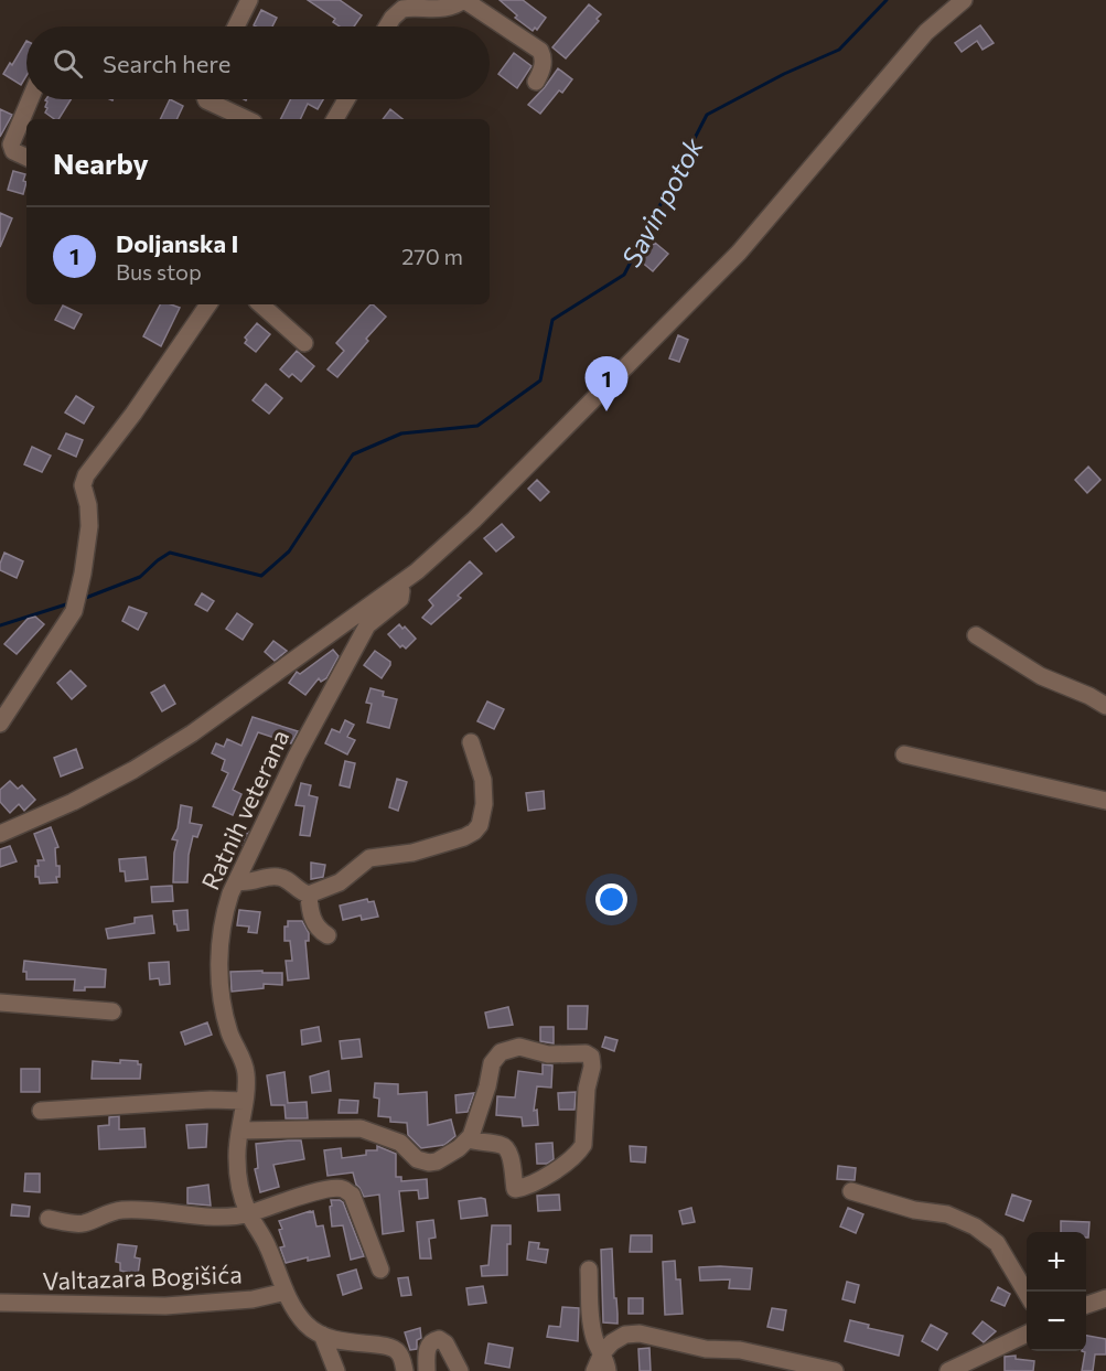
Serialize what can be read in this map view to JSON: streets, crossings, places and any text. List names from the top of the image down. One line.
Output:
{"streets":{"street":["Ratnih veterana","Valtazara Bogišića"]},"crossings":[["Ratnih veterana","Valtazara Bogišića"]],"water":["Savin potok"],"page":{"search":"Search here","heading":"Nearby","list":[{"mark":"1","name":"Doljanska I","note":"Bus stop","value":"270 m"}],"pins":"1","map_buttons":["+","−"]}}
